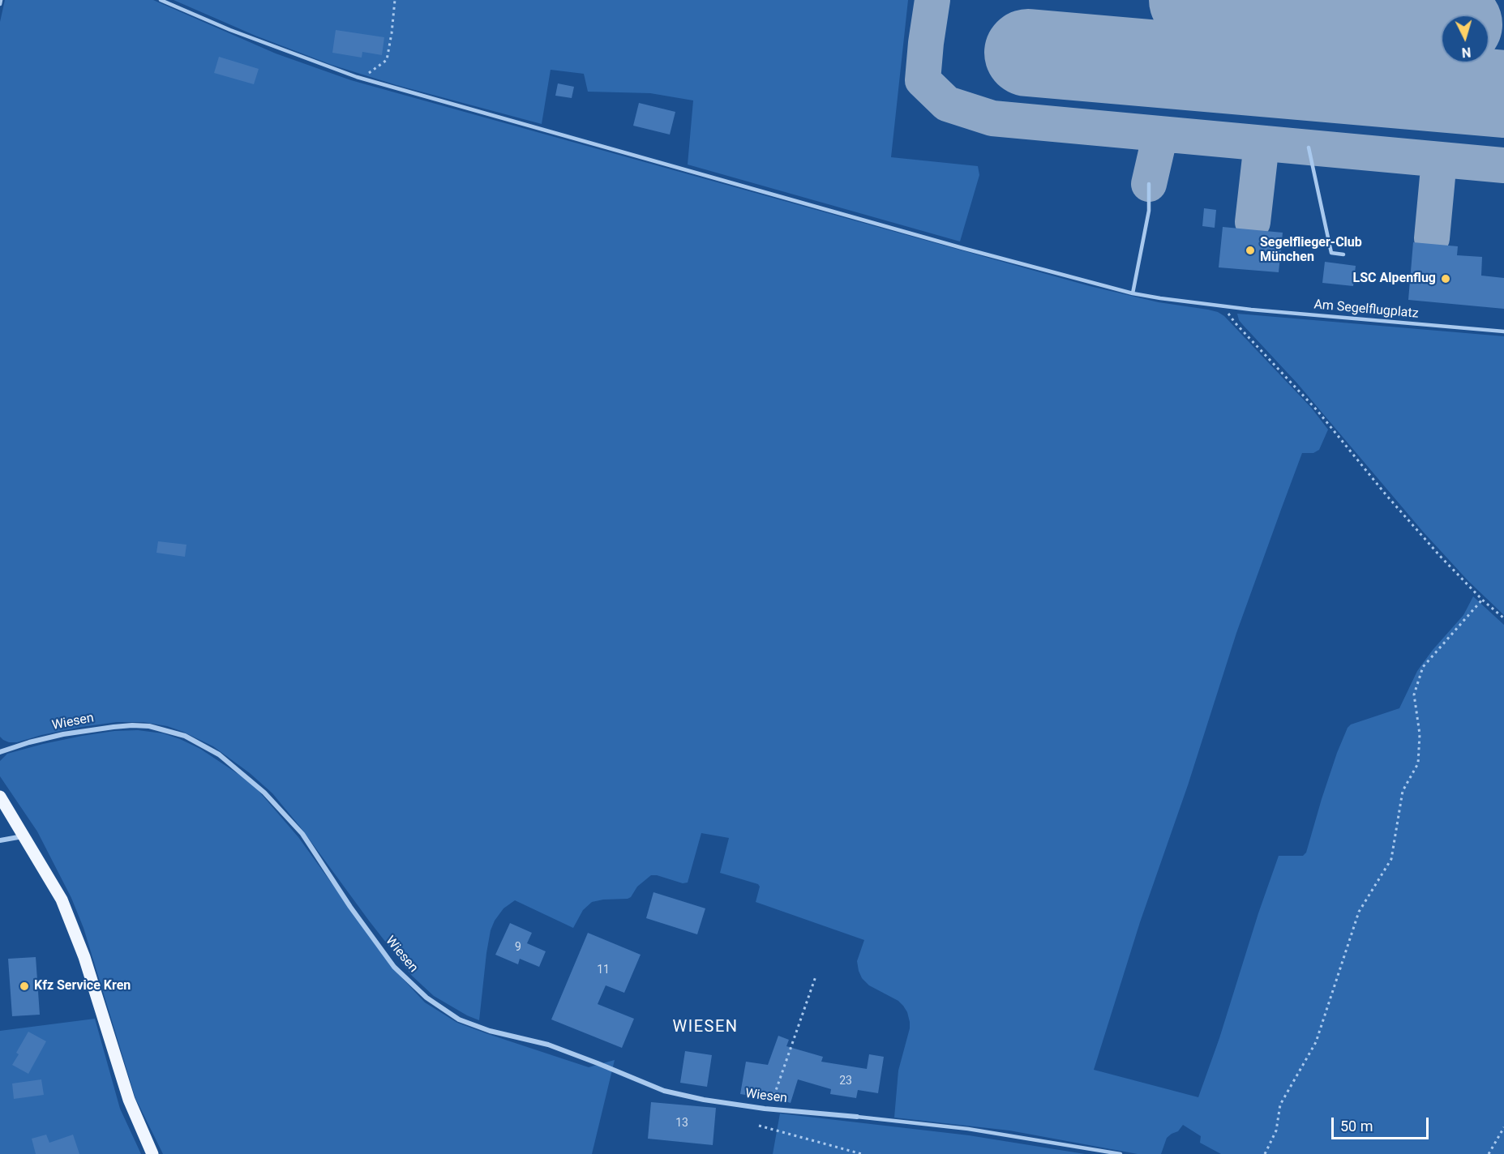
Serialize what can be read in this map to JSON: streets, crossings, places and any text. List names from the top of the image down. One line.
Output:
{"streets":{"street":["Wiesen"],"lane":["Am Segelflugplatz"]},"districts":["WIESEN"],"places":["Segelflieger-Club München","LSC Alpenflug","Kfz Service Kren"],"house_numbers":["9","11","23","13"],"scale_bar":"50 m","north":"bottom"}
